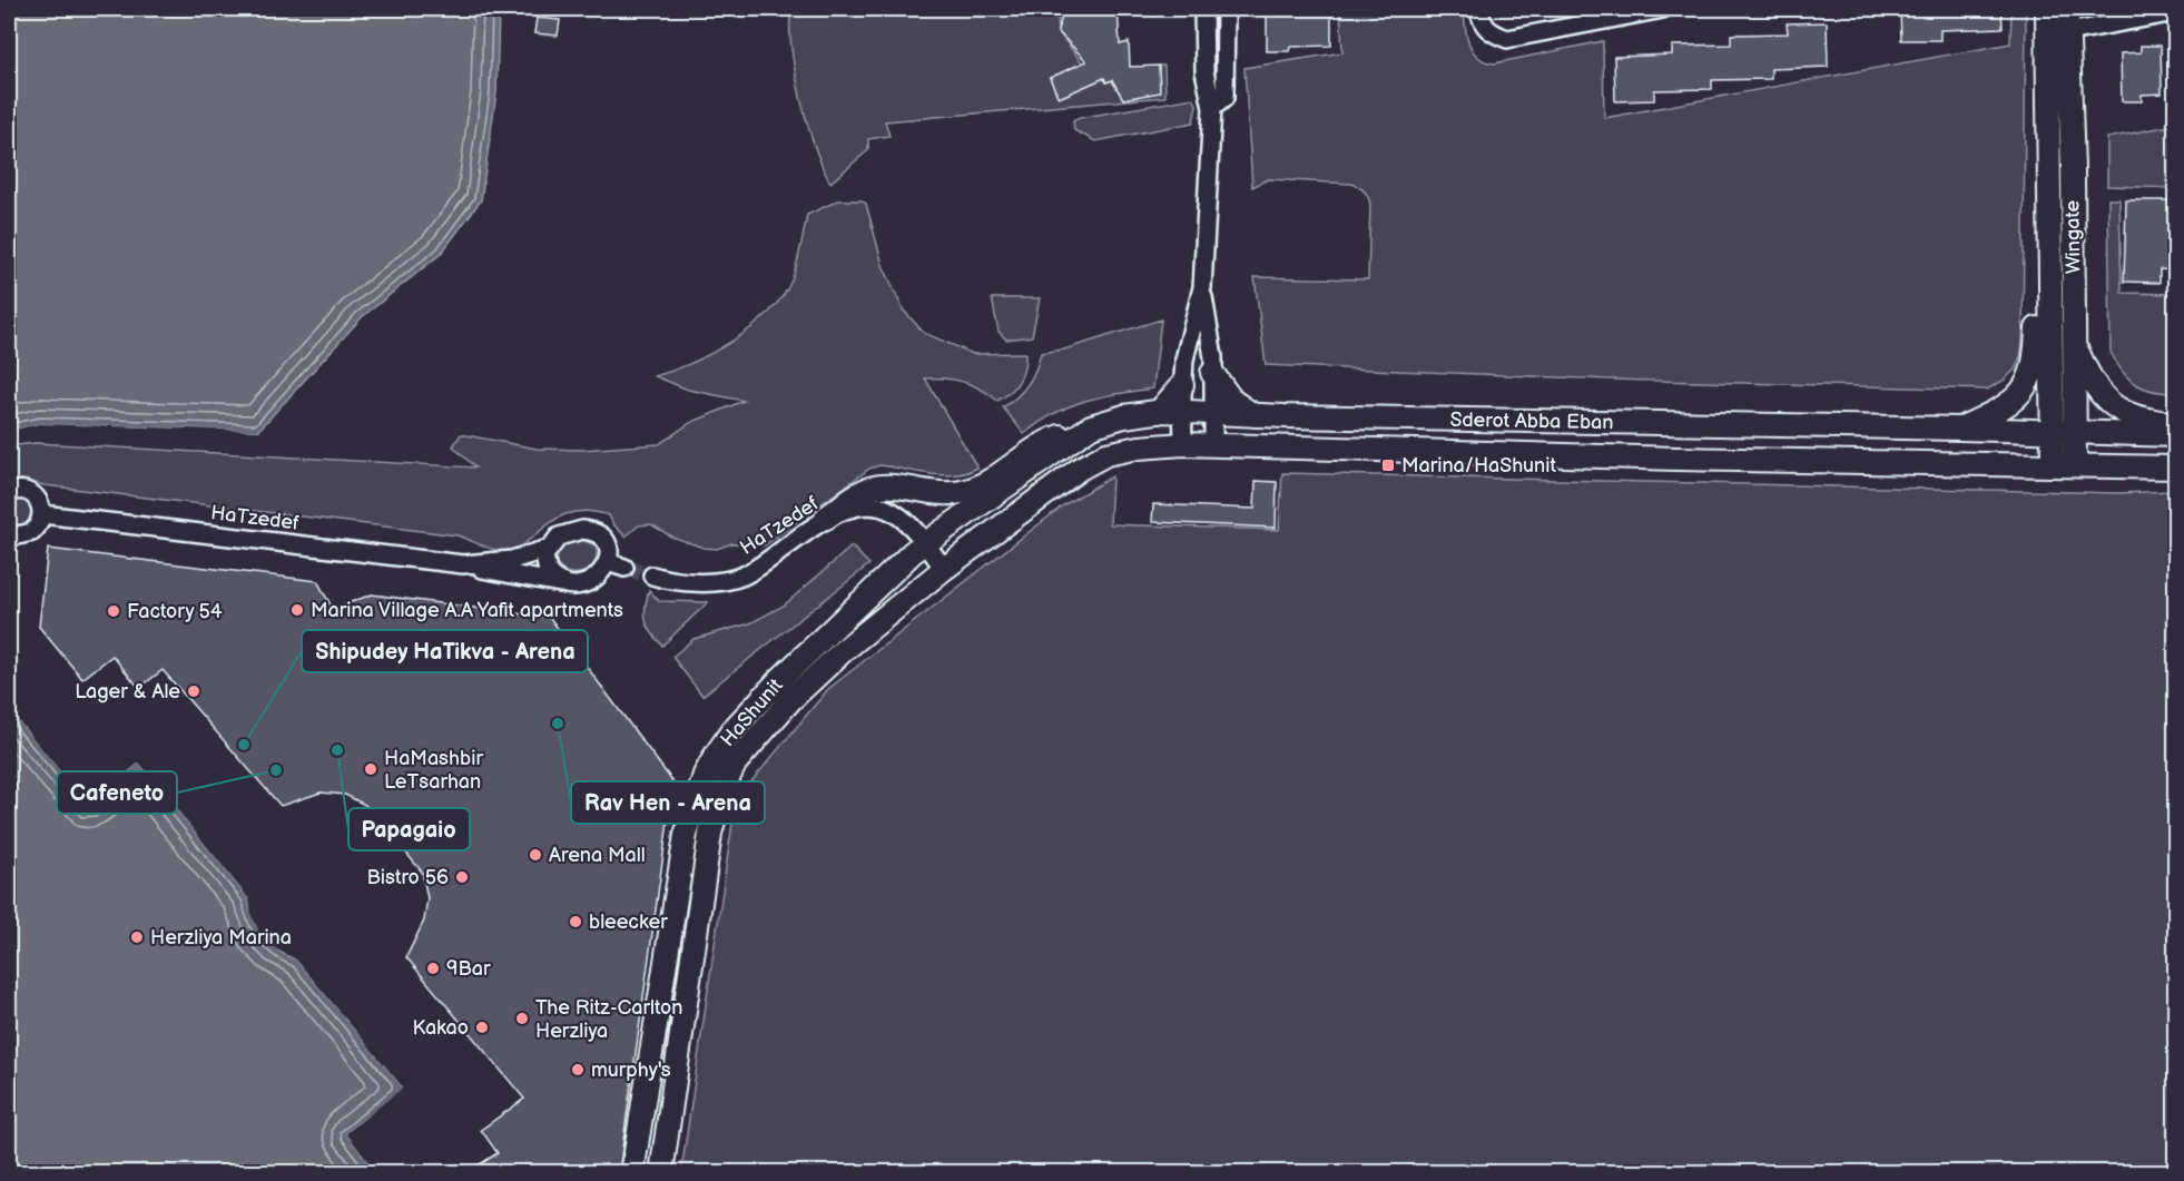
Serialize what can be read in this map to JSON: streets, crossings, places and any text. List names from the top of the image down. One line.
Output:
{"streets":{"street":["Wingate","Sderot Abba Eban","HaTzedef","HaShunit"]},"crossings":[["Wingate","Sderot Abba Eban"],["Sderot Abba Eban","HaTzedef"],["Sderot Abba Eban","HaShunit"],["HaTzedef","HaShunit"]],"places":{"transit":["Marina/HaShunit"],"other":["Marina Village A.A Yafit apartments","Factory 54","Lager & Ale","Rav Hen - Arena","Shipudey HaTikva - Arena","Papagaio","HaMashbir LeTsarhan","Cafeneto","Arena Mall","Bistro 56","bleecker","Herzliya Marina","9Bar","The Ritz-Carlton Herzliya","Kakao","murphy's"]}}
